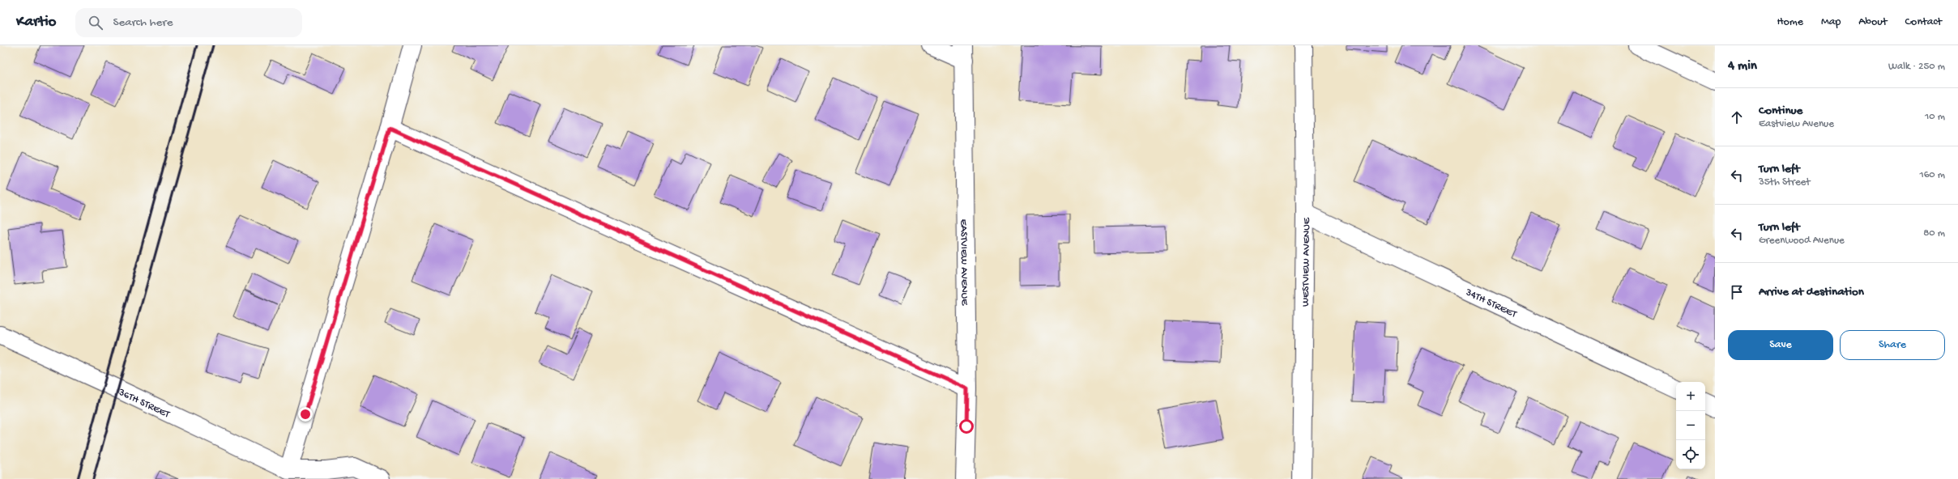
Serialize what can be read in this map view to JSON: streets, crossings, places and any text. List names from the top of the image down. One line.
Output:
{"streets":{"street":["EASTVIEW AVENUE","WESTVIEW AVENUE","34TH STREET","36TH STREET"]},"crossings":[["WESTVIEW AVENUE","34TH STREET"]],"page":{"header":"Kartio","search":"Search here","nav":["Home","Map","About","Contact"],"heading":["4 min","Walk · 250 m"],"list":[["Continue","Eastview Avenue","10 m"],["Turn left","35th Street","160 m"],["Turn left","Greenwood Avenue","80 m"],"Arrive at destination"],"buttons":["Save","Share"],"map_buttons":["+","−"]}}
